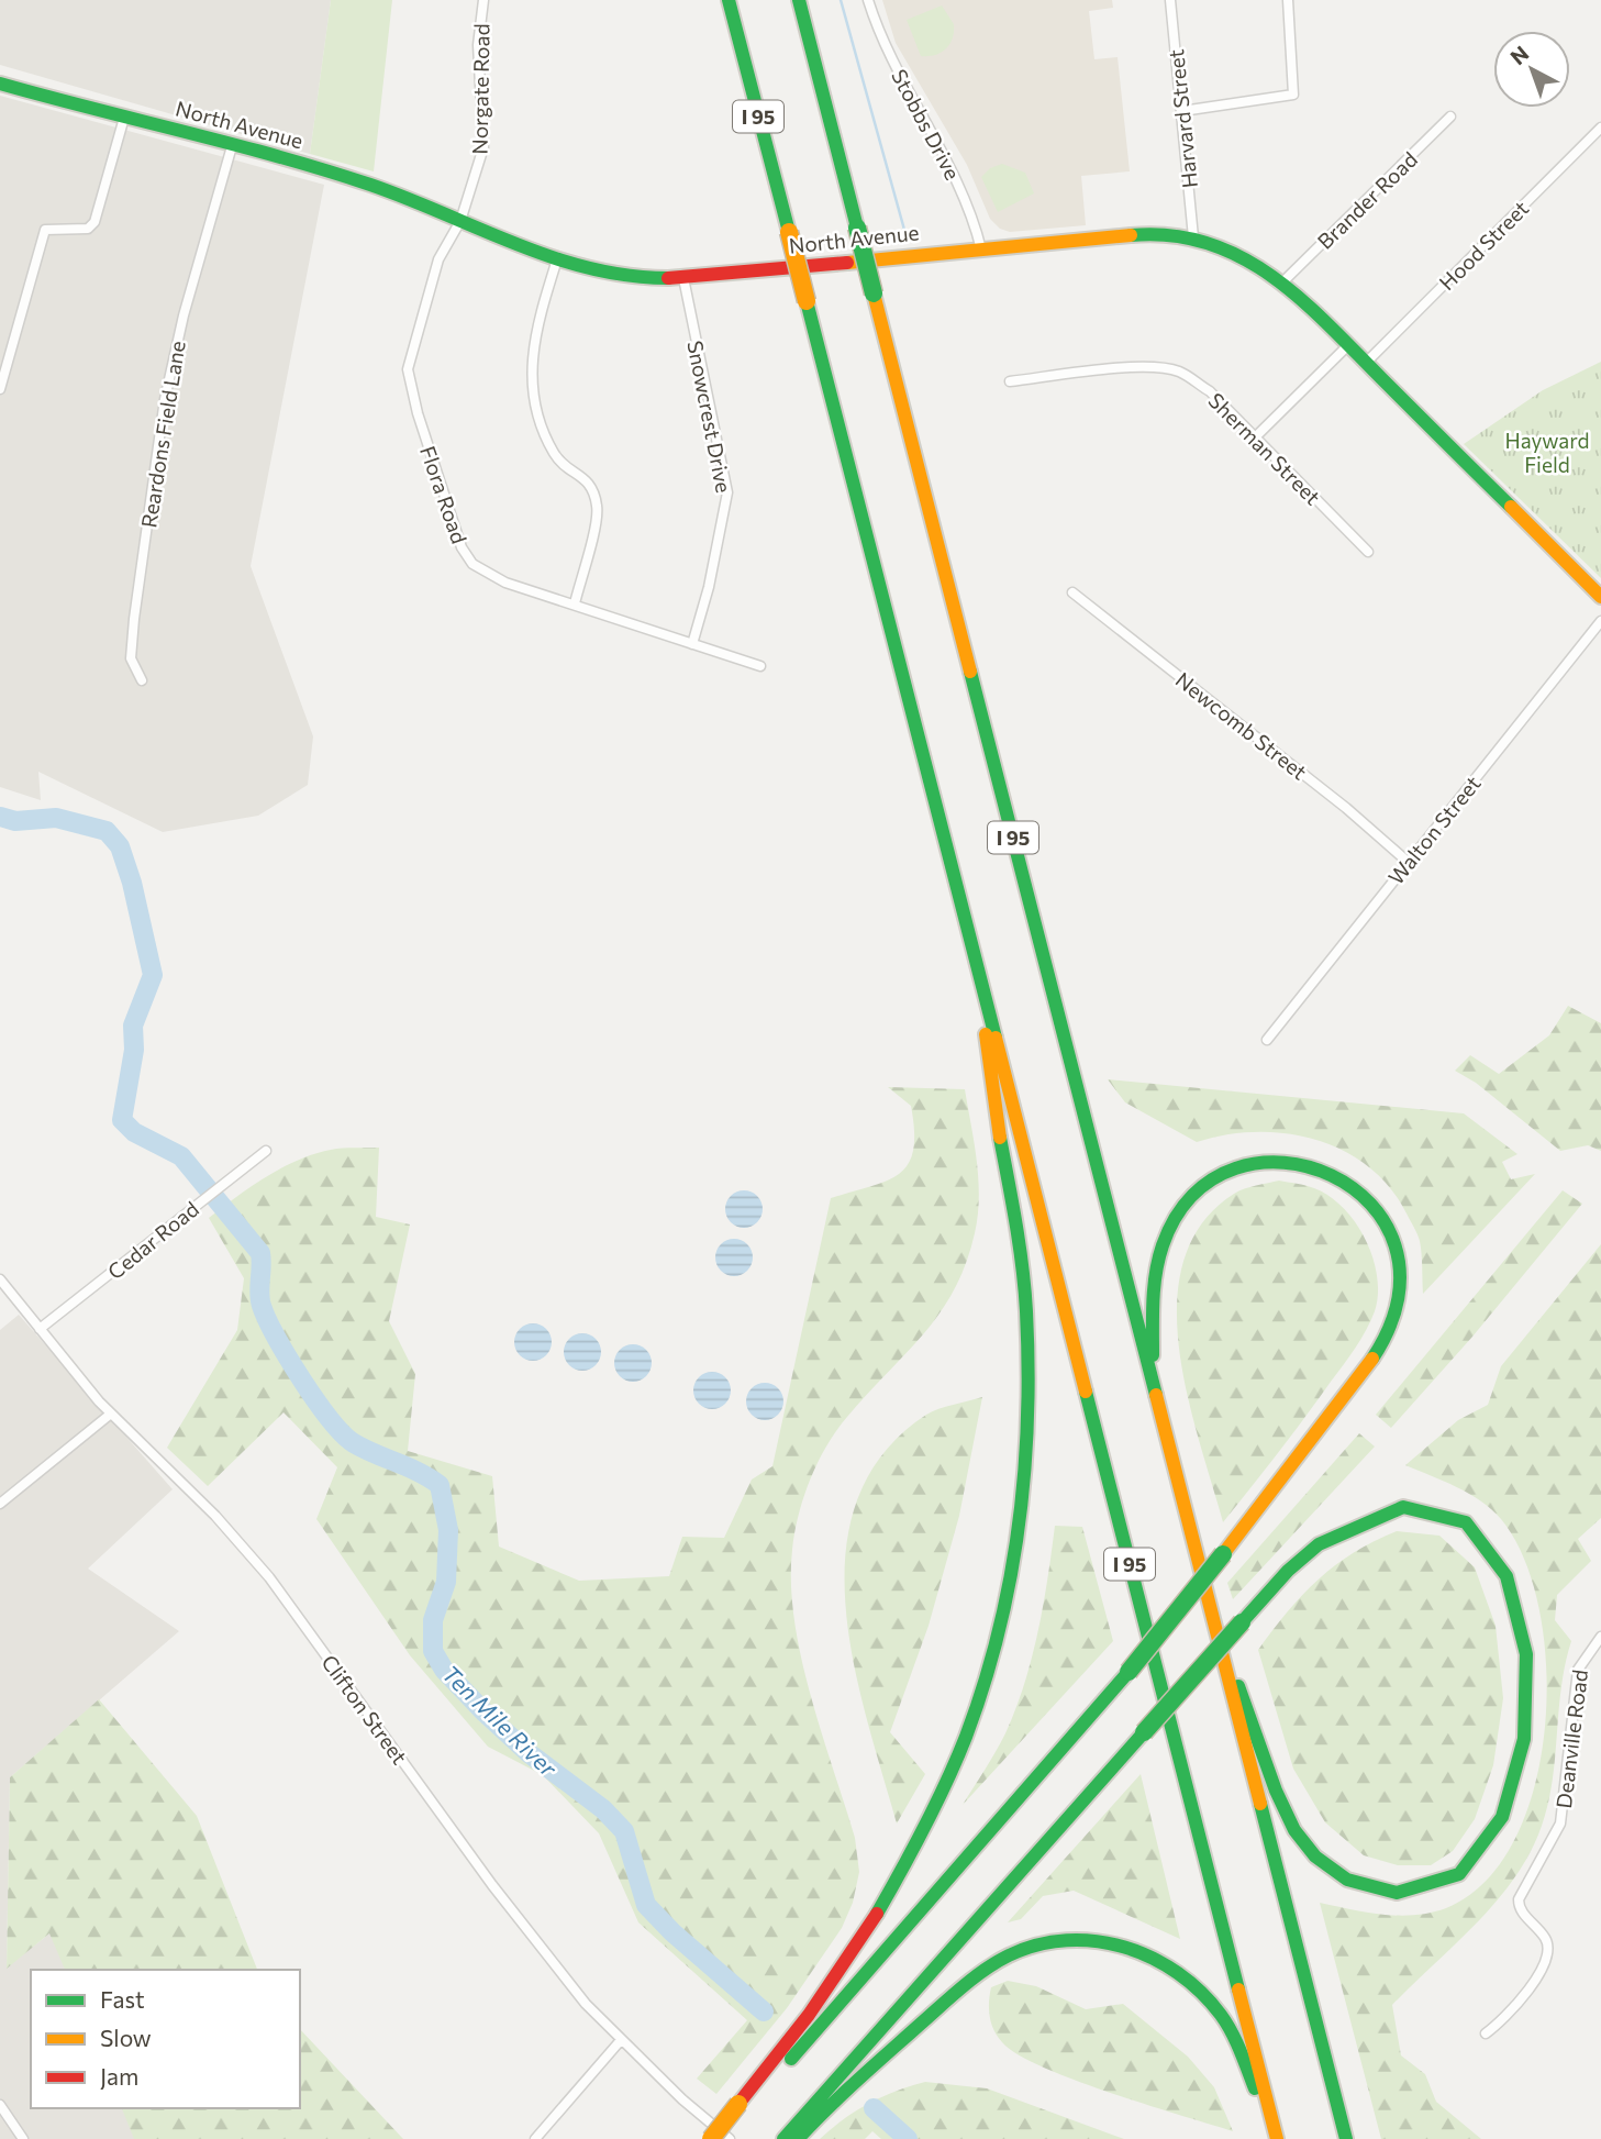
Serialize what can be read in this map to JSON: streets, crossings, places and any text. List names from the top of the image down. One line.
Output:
{"streets":{"main road":["I 95","North Avenue"],"street":["Norgate Road","Harvard Street","Stobbs Drive","Brander Road","Hood Street","Snowcrest Drive","Reardons Field Lane","Sherman Street","Flora Road","Newcomb Street","Walton Street","Cedar Road","Clifton Street","Deanville Road"]},"crossings":[["Norgate Road","North Avenue"],["Norgate Road","Flora Road"],["Harvard Street","North Avenue"],["North Avenue","Stobbs Drive"],["North Avenue","Brander Road"],["North Avenue","Hood Street"],["North Avenue","Snowcrest Drive"],["North Avenue","Reardons Field Lane"],["North Avenue","Flora Road"],["Snowcrest Drive","Flora Road"],["Newcomb Street","Walton Street"],["Cedar Road","Clifton Street"]],"water":["Ten Mile River"],"parks":["Hayward Field"],"legend":["Fast","Slow","Jam"],"north":"top left"}
